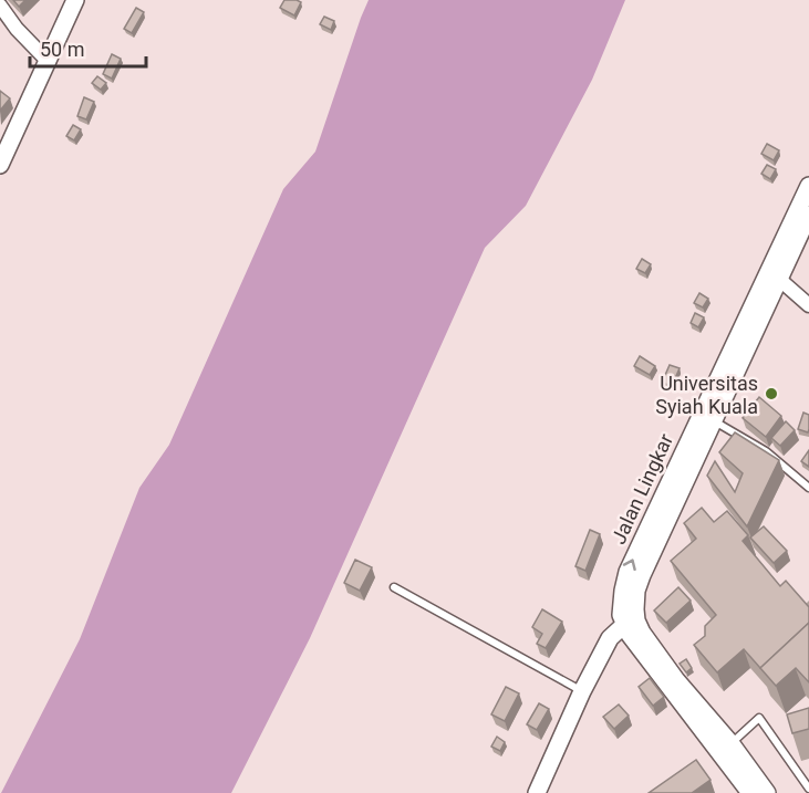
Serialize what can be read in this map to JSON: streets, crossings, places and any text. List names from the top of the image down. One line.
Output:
{"streets":{"street":["Jalan Lingkar"]},"places":["Universitas Syiah Kuala"],"scale_bar":"50 m"}
